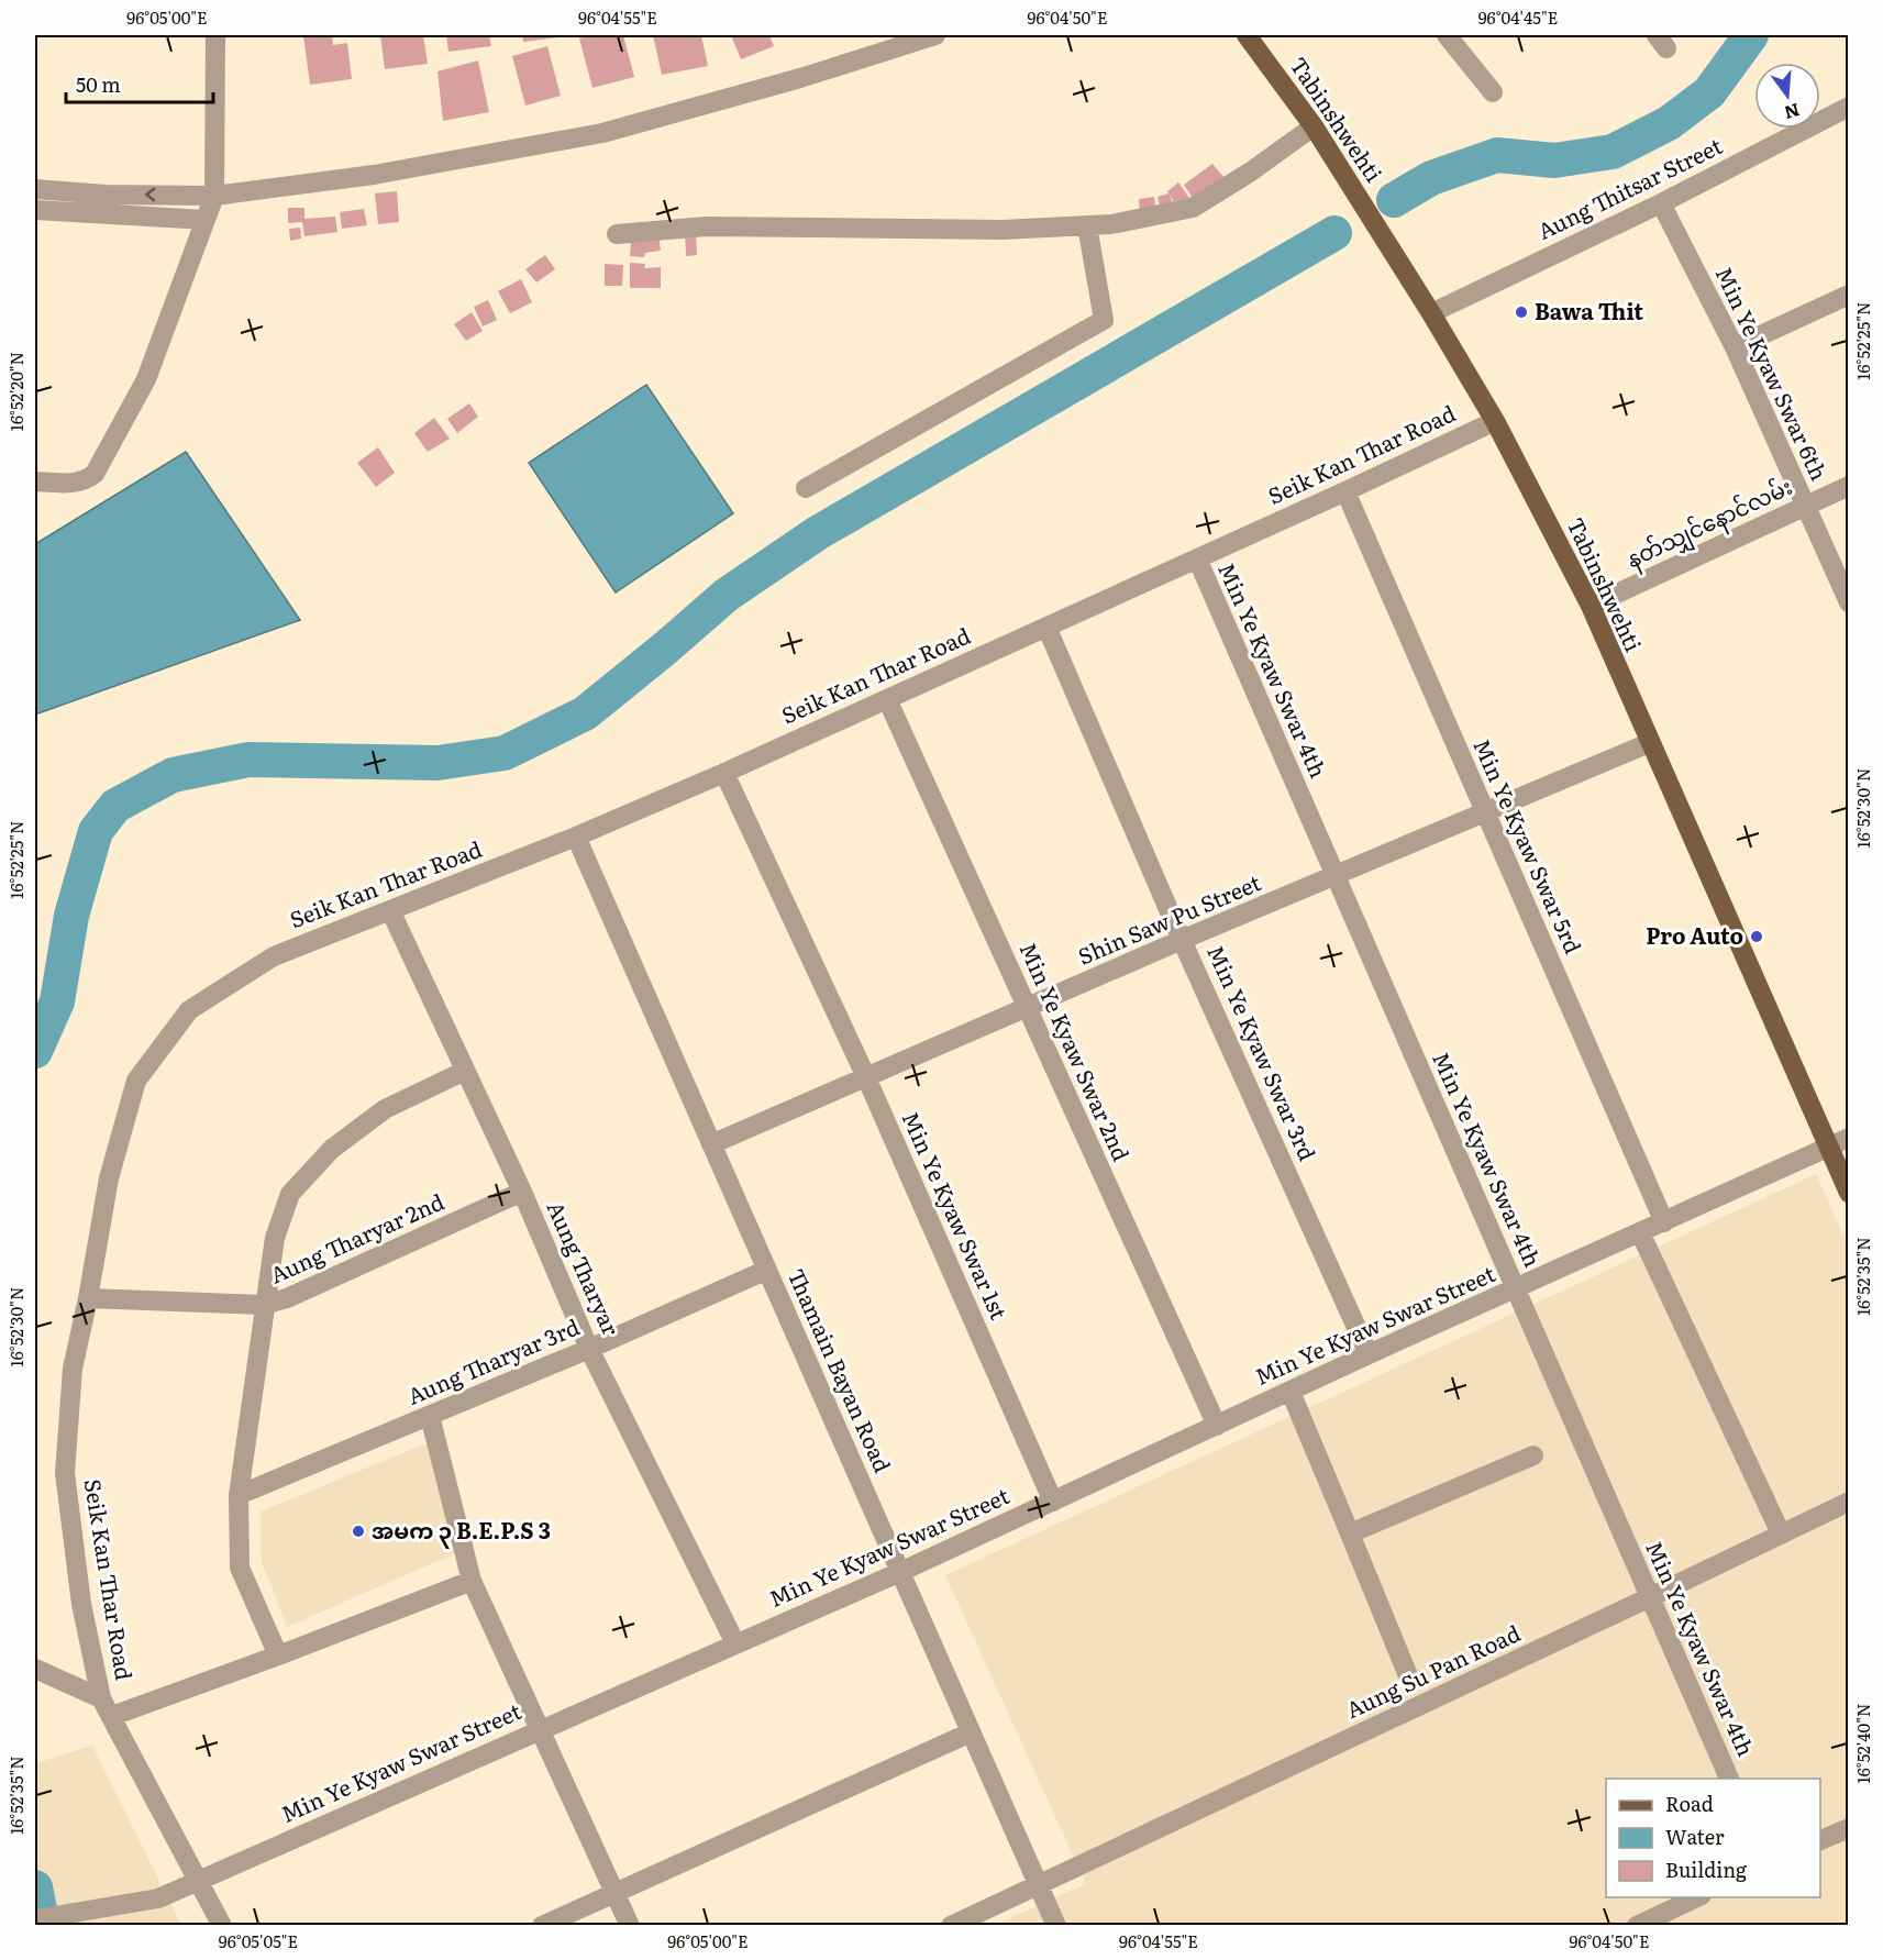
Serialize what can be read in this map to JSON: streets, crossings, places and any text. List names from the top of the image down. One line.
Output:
{"streets":{"main road":["Tabinshwehti"],"street":["Aung Thitsar Street","Min Ye Kyaw Swar 6th","Seik Kan Thar Road","နတ်သျှင်နောင်လမ်း","Min Ye Kyaw Swar 4th","Min Ye Kyaw Swar 5rd","Shin Saw Pu Street","Min Ye Kyaw Swar 2nd","Min Ye Kyaw Swar 3rd","Min Ye Kyaw Swar 1st","Aung Tharyar 2nd","Aung Tharyar","Min Ye Kyaw Swar Street","Aung Tharyar 3rd","Thamain Bayan Road","Aung Su Pan Road"]},"crossings":[["Tabinshwehti","Aung Thitsar Street"],["Tabinshwehti","Seik Kan Thar Road"],["Tabinshwehti","နတ်သျှင်နောင်လမ်း"],["Tabinshwehti","Shin Saw Pu Street"],["Tabinshwehti","Min Ye Kyaw Swar Street"],["Aung Thitsar Street","Min Ye Kyaw Swar 6th"],["Min Ye Kyaw Swar 6th","နတ်သျှင်နောင်လမ်း"],["Seik Kan Thar Road","Min Ye Kyaw Swar 4th"],["Seik Kan Thar Road","Min Ye Kyaw Swar 5rd"],["Seik Kan Thar Road","Min Ye Kyaw Swar 2nd"],["Seik Kan Thar Road","Min Ye Kyaw Swar 3rd"],["Seik Kan Thar Road","Min Ye Kyaw Swar 1st"],["Seik Kan Thar Road","Aung Tharyar 2nd"],["Seik Kan Thar Road","Aung Tharyar"],["Seik Kan Thar Road","Min Ye Kyaw Swar Street"],["Seik Kan Thar Road","Thamain Bayan Road"],["Min Ye Kyaw Swar 4th","Shin Saw Pu Street"],["Min Ye Kyaw Swar 4th","Min Ye Kyaw Swar Street"],["Min Ye Kyaw Swar 4th","Aung Su Pan Road"],["Min Ye Kyaw Swar 5rd","Shin Saw Pu Street"],["Min Ye Kyaw Swar 5rd","Min Ye Kyaw Swar Street"],["Shin Saw Pu Street","Min Ye Kyaw Swar 2nd"],["Shin Saw Pu Street","Min Ye Kyaw Swar 3rd"],["Shin Saw Pu Street","Min Ye Kyaw Swar 1st"],["Shin Saw Pu Street","Thamain Bayan Road"],["Min Ye Kyaw Swar 2nd","Min Ye Kyaw Swar Street"],["Min Ye Kyaw Swar 3rd","Min Ye Kyaw Swar Street"],["Min Ye Kyaw Swar 1st","Min Ye Kyaw Swar Street"],["Aung Tharyar 2nd","Aung Tharyar"],["Aung Tharyar","Min Ye Kyaw Swar Street"],["Aung Tharyar","Aung Tharyar 3rd"],["Min Ye Kyaw Swar Street","Thamain Bayan Road"],["Aung Tharyar 3rd","Thamain Bayan Road"],["Thamain Bayan Road","Aung Su Pan Road"]],"places":["Bawa Thit","Pro Auto","အမက ၃ B.E.P.S 3"],"legend":["Road","Water","Building"],"scale_bar":"50 m","north":"bottom","coordinates":["96°05'00\"E","96°04'55\"E","96°04'50\"E","96°04'45\"E","16°52'25\"N","16°52'20\"N","16°52'30\"N","16°52'35\"N","16°52'40\"N","96°05'05\"E"]}
